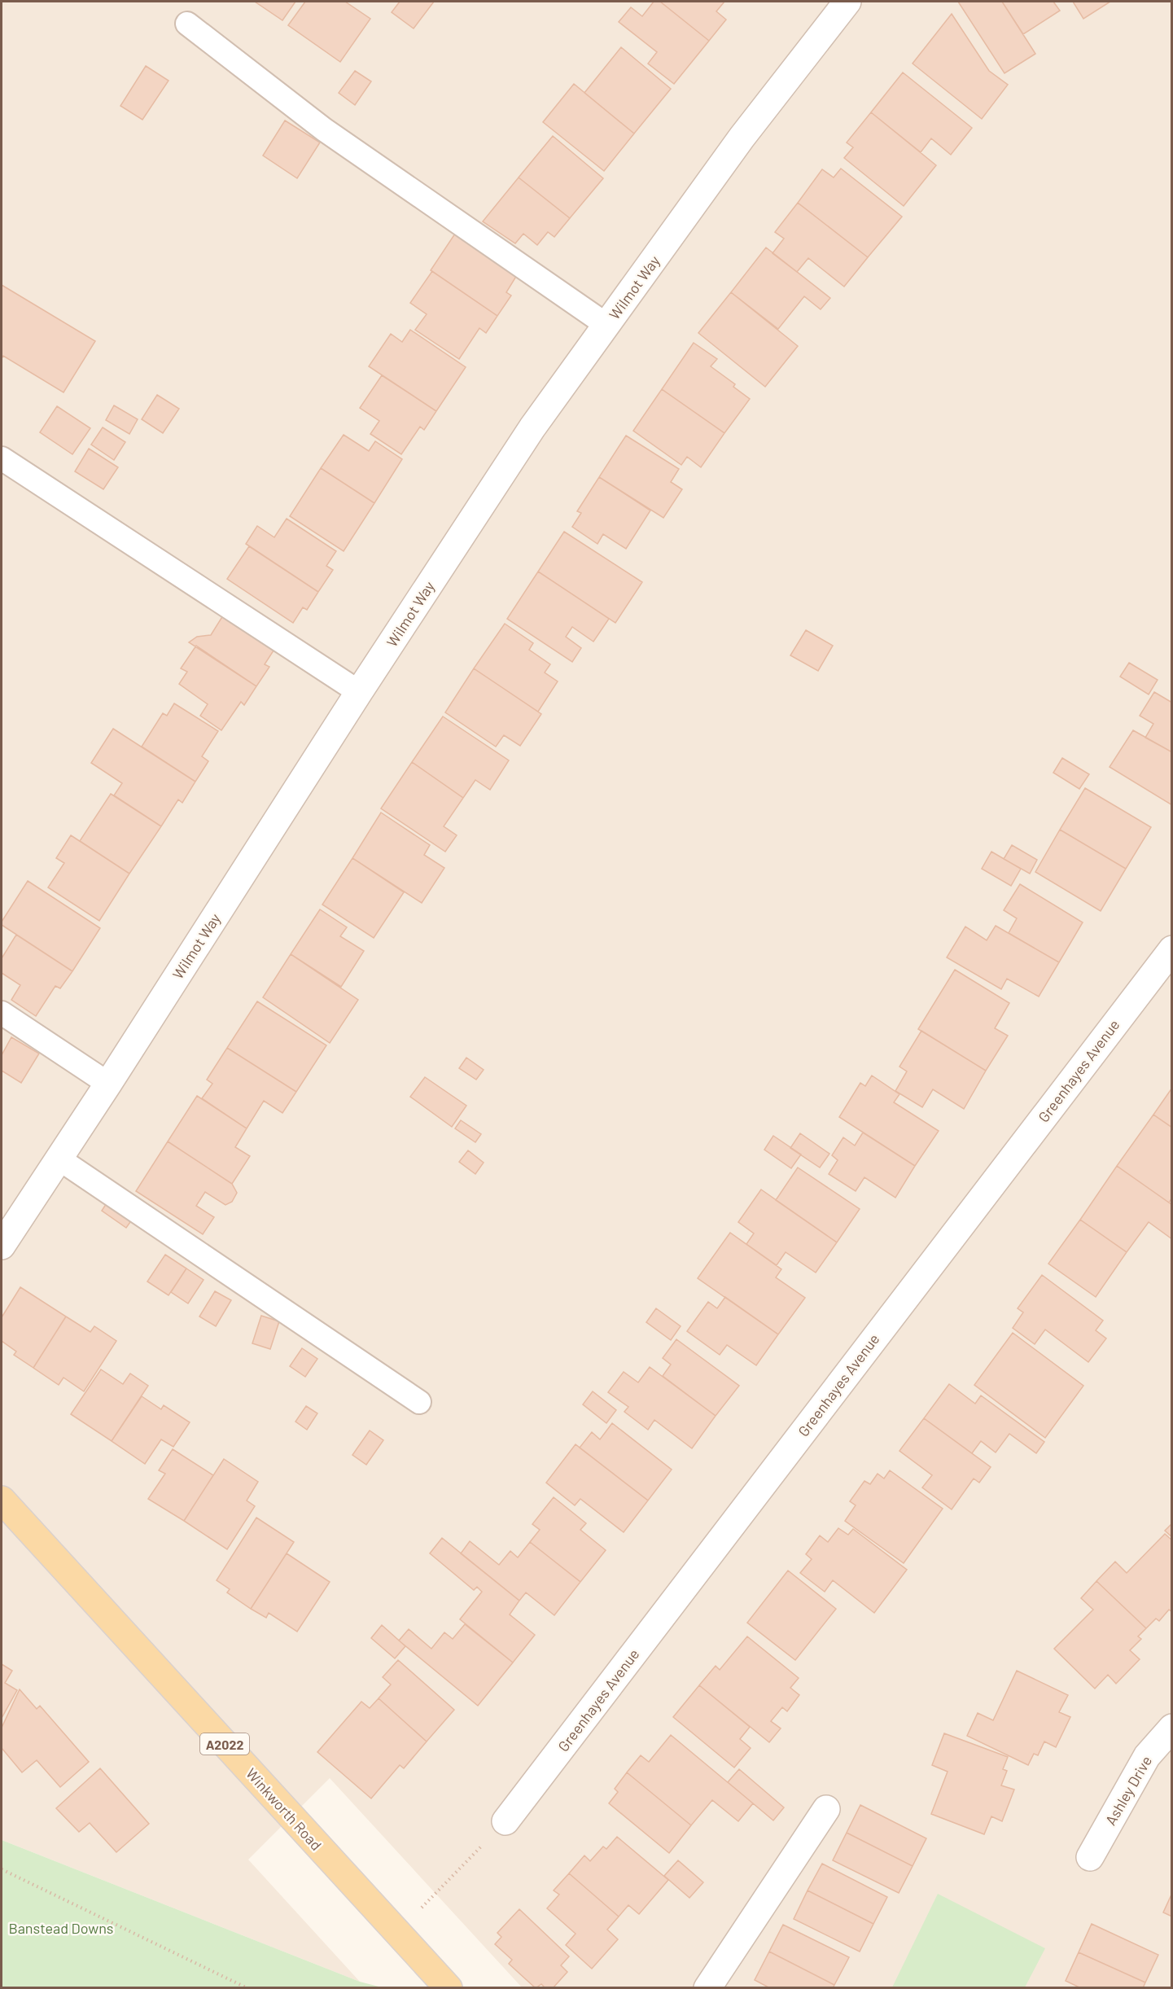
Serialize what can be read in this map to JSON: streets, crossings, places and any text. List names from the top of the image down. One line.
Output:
{"streets":{"main road":["A2022","Winkworth Road"],"street":["Wilmot Way","Greenhayes Avenue","Ashley Drive"]},"parks":["Banstead Downs"]}
